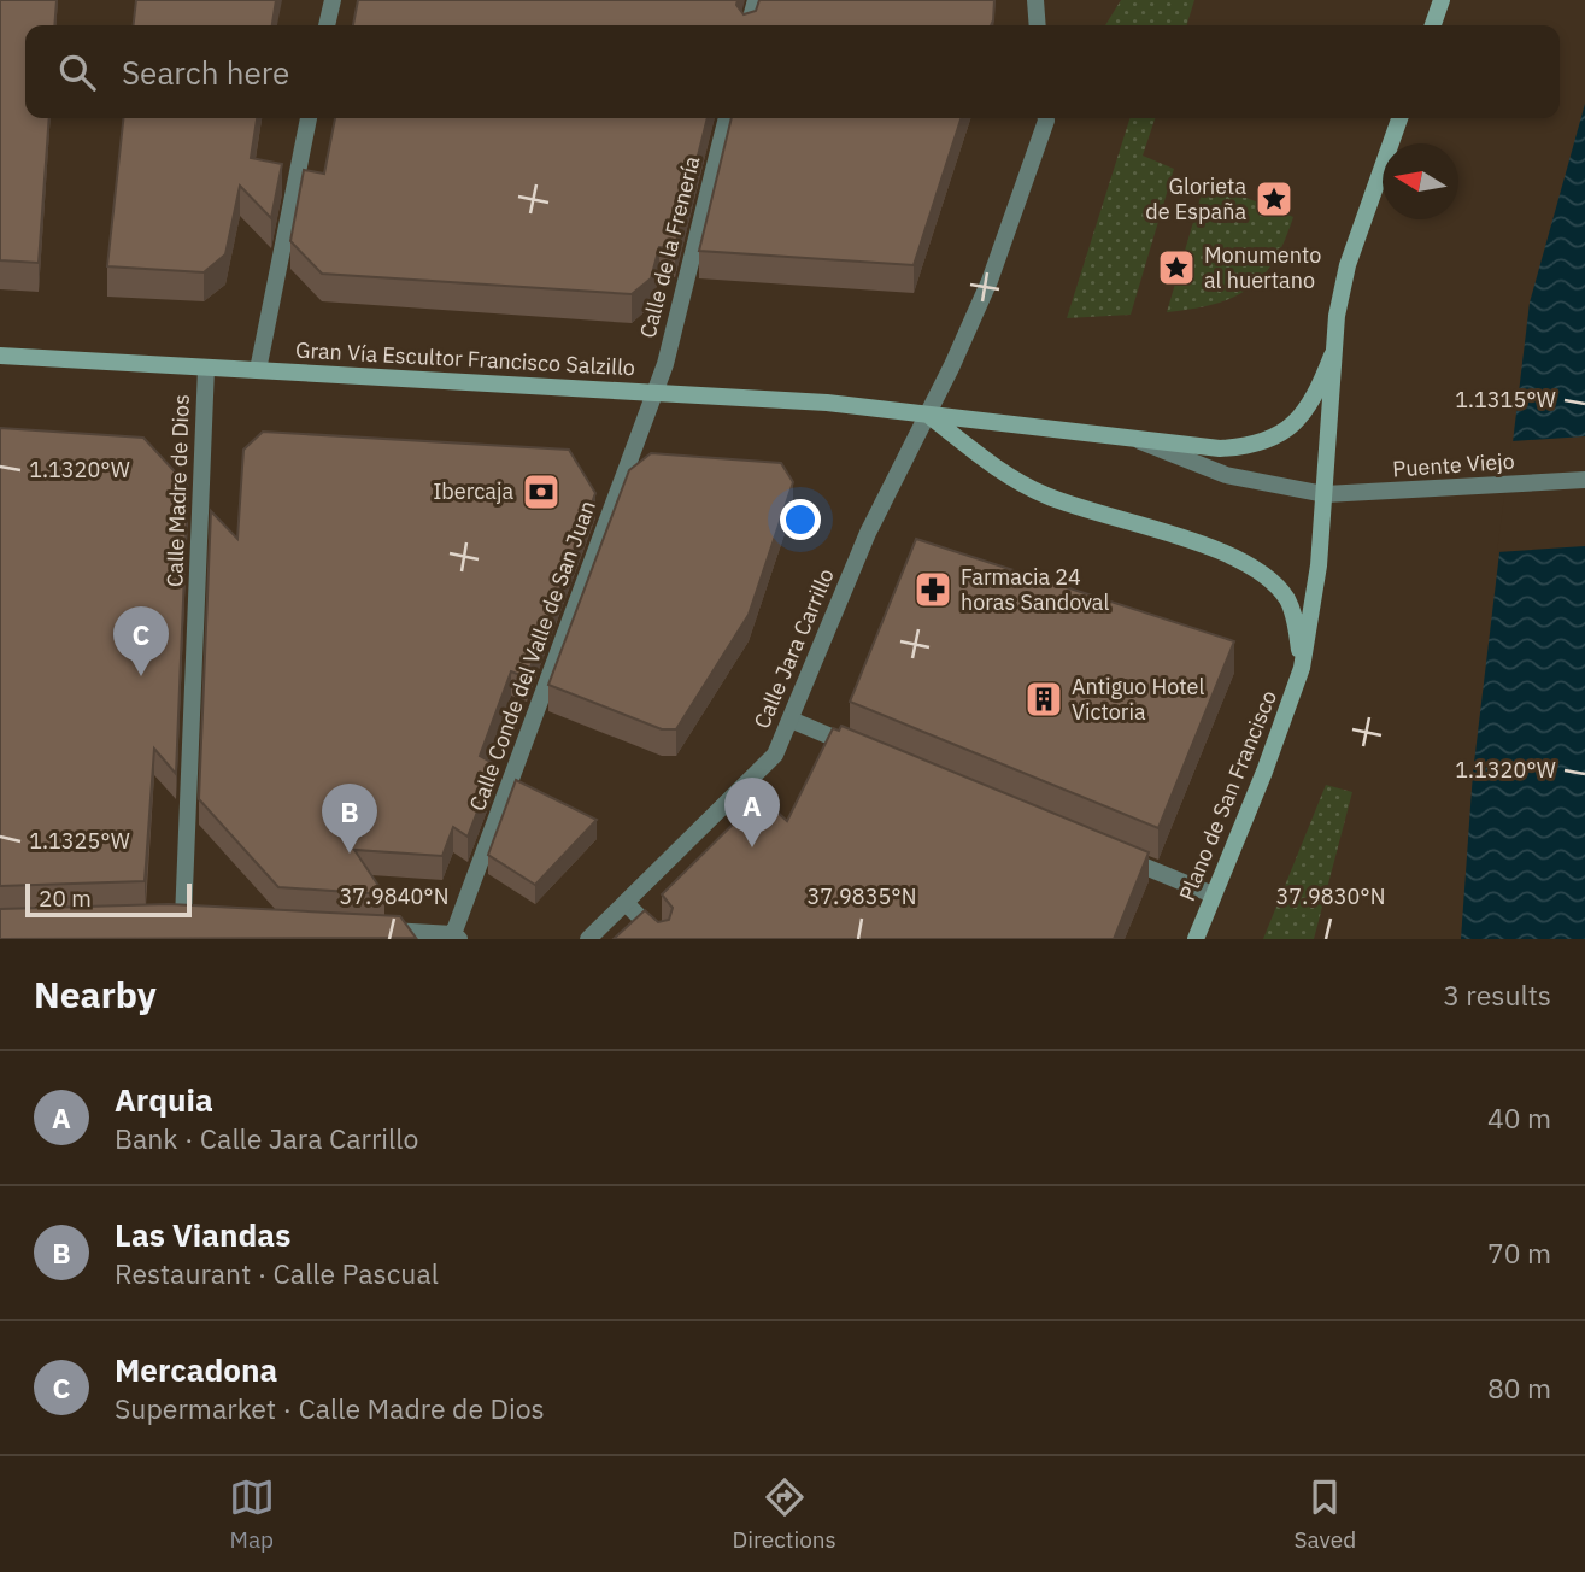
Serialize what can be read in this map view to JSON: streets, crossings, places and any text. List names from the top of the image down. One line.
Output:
{"streets":{"main road":["Gran Vía Escultor Francisco Salzillo","Plano de San Francisco"],"street":["Calle de la Frenería","Puente Viejo","Calle Madre de Dios","Calle Jara Carrillo","Calle Conde del Valle de San Juan"]},"crossings":[["Calle de la Frenería","Gran Vía Escultor Francisco Salzillo"],["Calle de la Frenería","Calle Conde del Valle de San Juan"],["Gran Vía Escultor Francisco Salzillo","Puente Viejo"],["Gran Vía Escultor Francisco Salzillo","Calle Madre de Dios"],["Gran Vía Escultor Francisco Salzillo","Calle Jara Carrillo"],["Gran Vía Escultor Francisco Salzillo","Calle Conde del Valle de San Juan"],["Gran Vía Escultor Francisco Salzillo","Plano de San Francisco"],["Puente Viejo","Plano de San Francisco"]],"places":{"place":["Glorieta de España","Monumento al huertano"],"bank":["Ibercaja"],"pharmacy":["Farmacia 24 horas Sandoval"],"building":["Antiguo Hotel Victoria"]},"scale_bar":"20 m","north":"left","page":{"search":"Search here","pins":["C","A","B"],"scale":"20 m","heading":["Nearby","3 results"],"list":[{"mark":"A","name":"Arquia","note":"Bank · Calle Jara Carrillo","value":"40 m"},{"mark":"B","name":"Las Viandas","note":"Restaurant · Calle Pascual","value":"70 m"},{"mark":"C","name":"Mercadona","note":"Supermarket · Calle Madre de Dios","value":"80 m"}],"nav":["Map","Directions","Saved"]},"coordinates":["1.1315°W","1.1320°W","1.1325°W","37.9840°N","37.9835°N","37.9830°N"]}
